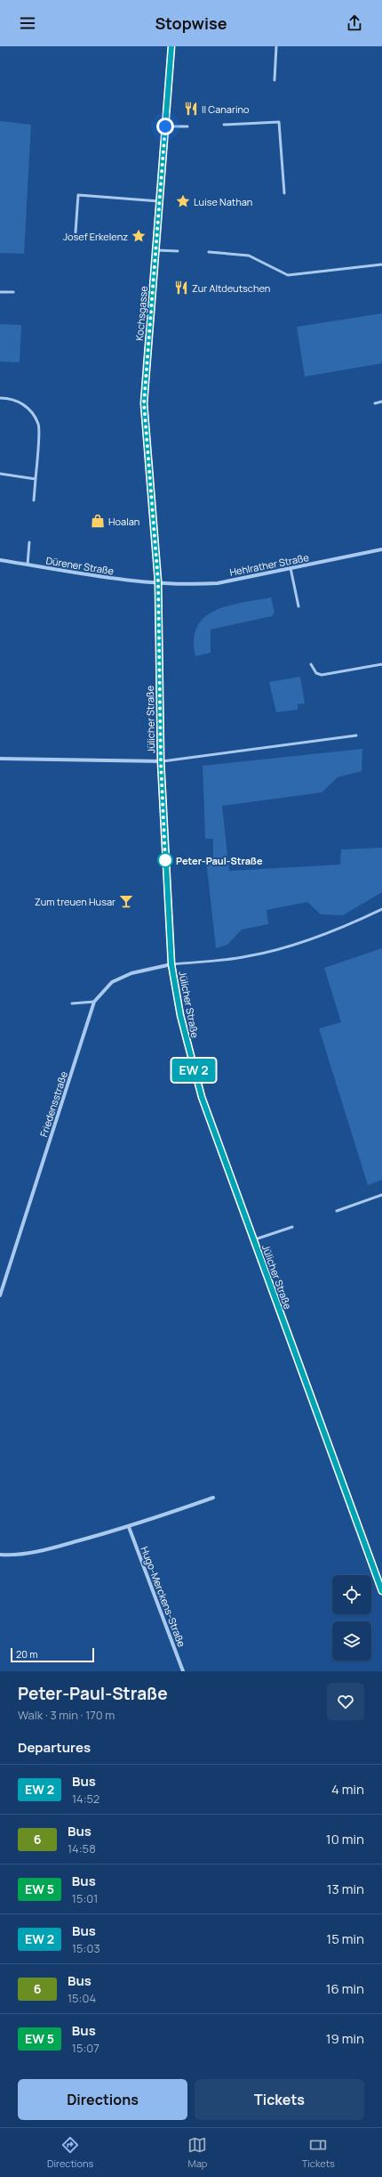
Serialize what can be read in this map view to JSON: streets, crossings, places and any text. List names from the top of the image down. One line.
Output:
{"streets":{"street":["Kochsgasse","Hehlrather Straße","Dürener Straße","Jülicher Straße","Friedensstraße","Hugo-Merckens-Straße"]},"crossings":[["Kochsgasse","Hehlrather Straße"],["Kochsgasse","Dürener Straße"],["Kochsgasse","Jülicher Straße"],["Hehlrather Straße","Dürener Straße"],["Hehlrather Straße","Jülicher Straße"],["Dürener Straße","Jülicher Straße"],["Jülicher Straße","Friedensstraße"]],"places":{"restaurant":["Il Canarino","Zur Altdeutschen"],"place":["Luise Nathan","Josef Erkelenz"],"shop":["Hoalan"],"other":["Peter-Paul-Straße"],"bar":["Zum treuen Husar"]},"scale_bar":"20 m","page":{"header":"Stopwise","on_map":"EW 2","scale":"20 m","heading":[["Peter-Paul-Straße","Walk · 3 min · 170 m"],"Departures"],"list":[{"mark":"EW 2","name":"Bus","note":"14:52","value":"4 min"},{"mark":"6","name":"Bus","note":"14:58","value":"10 min"},{"mark":"EW 5","name":"Bus","note":"15:01","value":"13 min"},{"mark":"EW 2","name":"Bus","note":"15:03","value":"15 min"},{"mark":"6","name":"Bus","note":"15:04","value":"16 min"},{"mark":"EW 5","name":"Bus","note":"15:07","value":"19 min"}],"buttons":["Directions","Tickets"],"tabs":["Directions","Map","Tickets"]}}
